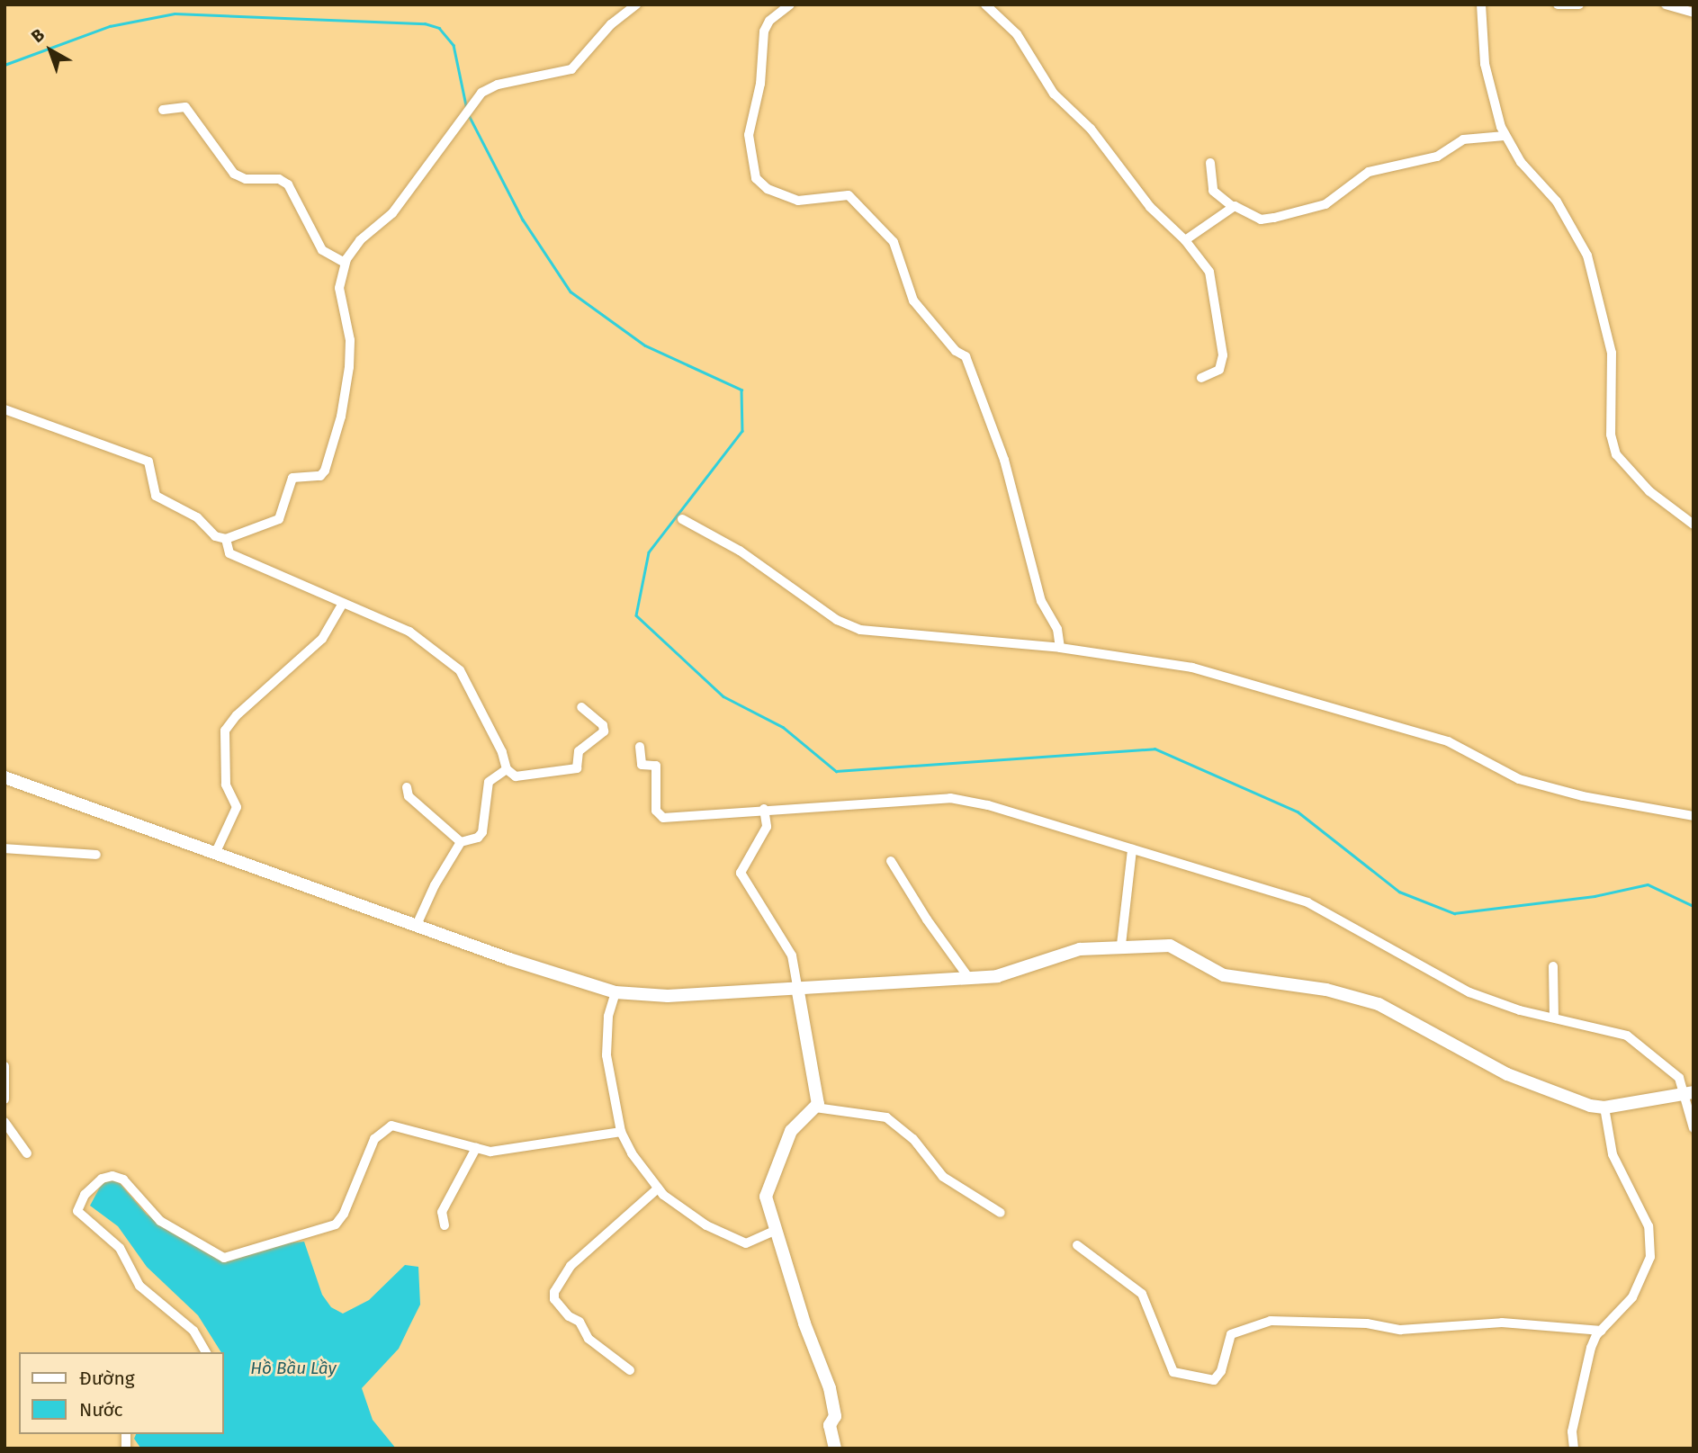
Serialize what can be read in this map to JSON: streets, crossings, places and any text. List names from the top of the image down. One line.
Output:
{"water":["Hồ Bầu Lầy"],"legend":["Đường","Nước"],"north":"top left"}
